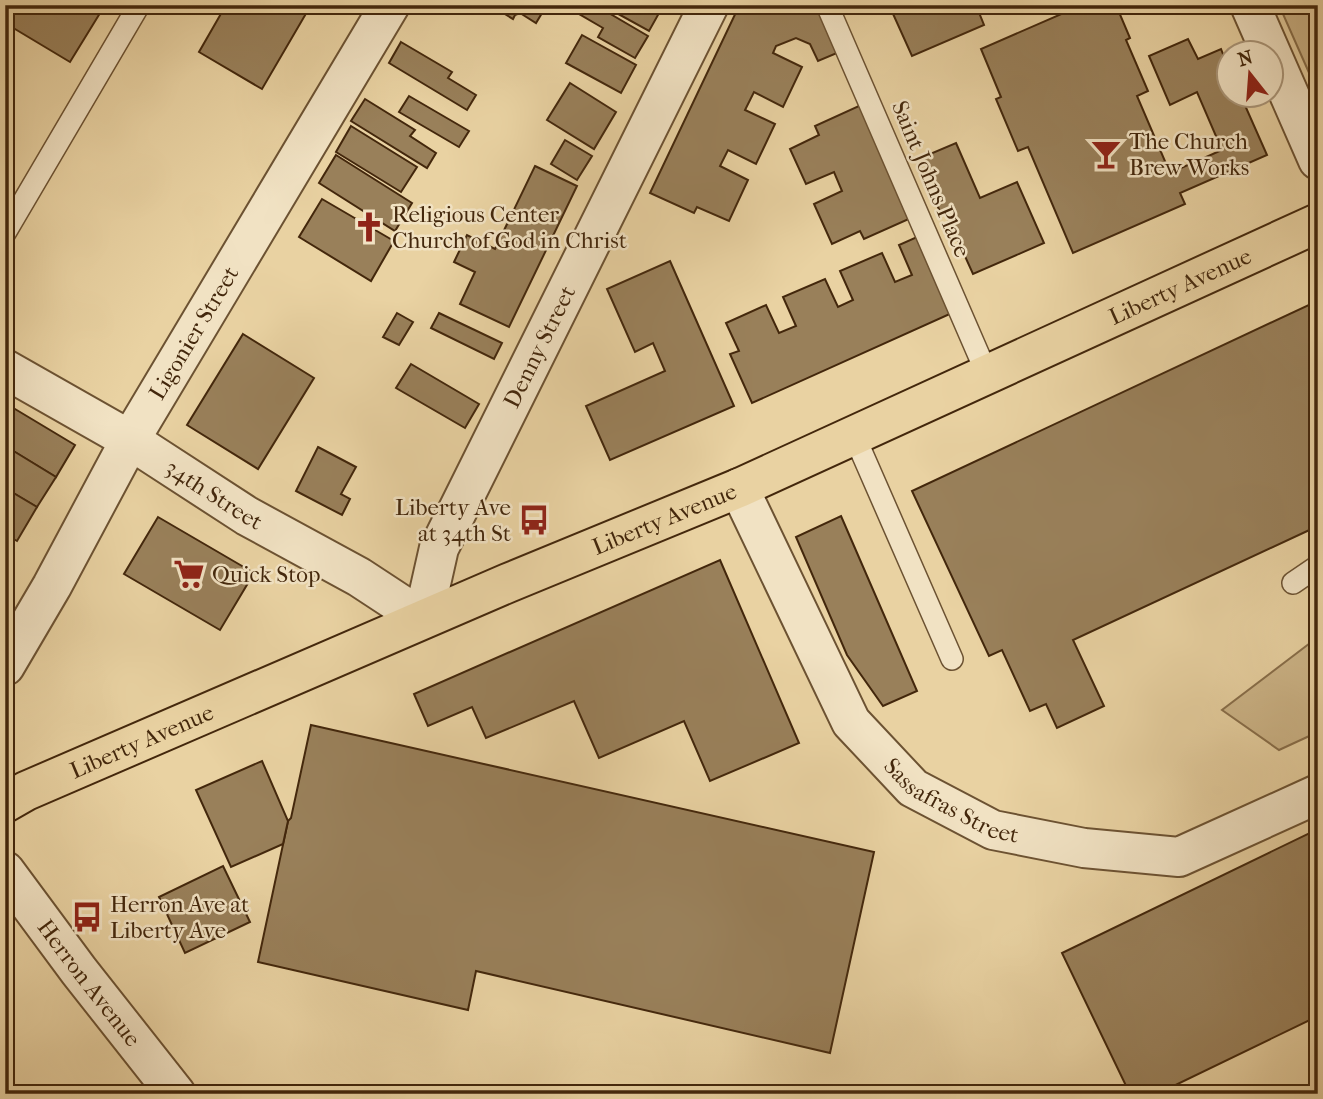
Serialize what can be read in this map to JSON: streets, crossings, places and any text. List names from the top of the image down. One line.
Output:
{"streets":{"main road":["Liberty Avenue"],"street":["Ligonier Street","Denny Street","34th Street","Sassafras Street","Herron Avenue"],"lane":["Saint Johns Place"]},"crossings":[["Saint Johns Place","Liberty Avenue"],["Liberty Avenue","Denny Street"],["Liberty Avenue","34th Street"],["Liberty Avenue","Sassafras Street"],["Ligonier Street","34th Street"],["Denny Street","34th Street"]],"places":{"bar":["The Church Brew Works"],"church":["Religious Center Church of God in Christ"],"bus stop":["Liberty Ave at 34th St","Herron Ave at Liberty Ave"],"supermarket":["Quick Stop"]},"north":"top"}
